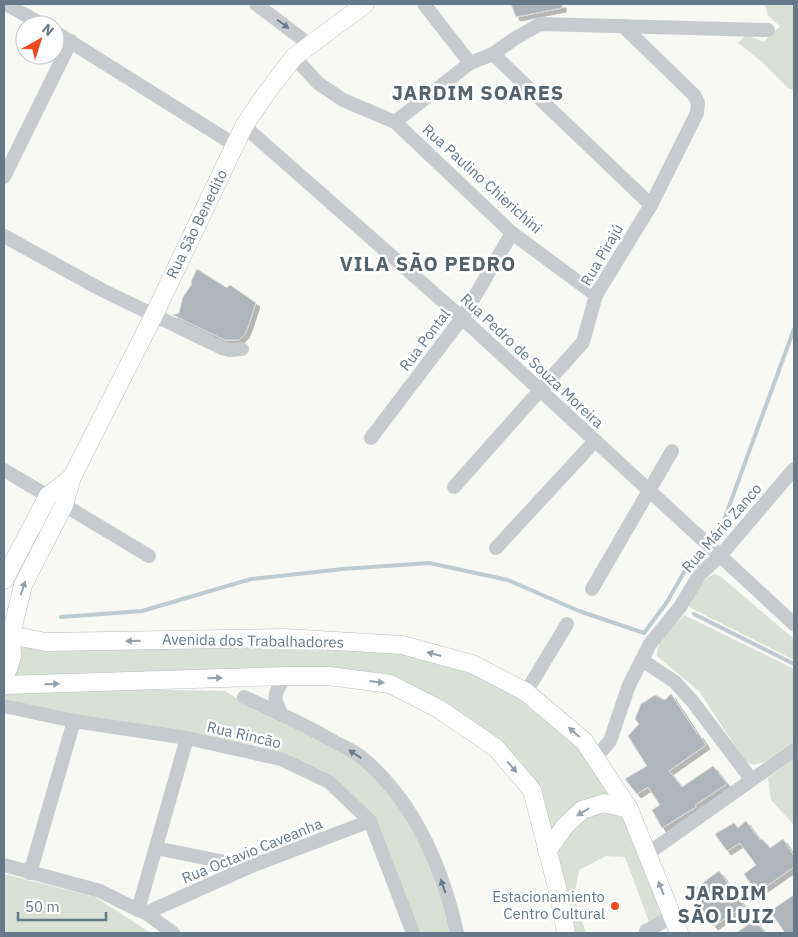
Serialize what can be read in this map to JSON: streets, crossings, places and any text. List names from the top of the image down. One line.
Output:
{"streets":{"main road":["Rua São Benedito","Avenida dos Trabalhadores"],"street":["Rua Paulino Chierichini","Rua Pirajú","Rua Pontal","Rua Pedro de Souza Moreira","Rua Mário Zanco","Rua Rincão","Rua Octavio Caveanha"]},"crossings":[["Rua Paulino Chierichini","Rua Pirajú"],["Rua Paulino Chierichini","Rua Pontal"],["Rua São Benedito","Rua Pedro de Souza Moreira"],["Rua São Benedito","Avenida dos Trabalhadores"],["Rua Pirajú","Rua Pedro de Souza Moreira"],["Rua Pontal","Rua Pedro de Souza Moreira"],["Rua Pedro de Souza Moreira","Rua Mário Zanco"],["Rua Mário Zanco","Avenida dos Trabalhadores"],["Rua Rincão","Rua Octavio Caveanha"]],"districts":["JARDIM SOARES","VILA SÃO PEDRO","JARDIM SÃO LUIZ"],"places":["Estacionamiento Centro Cultural"],"scale_bar":"50 m","north":"top right"}
